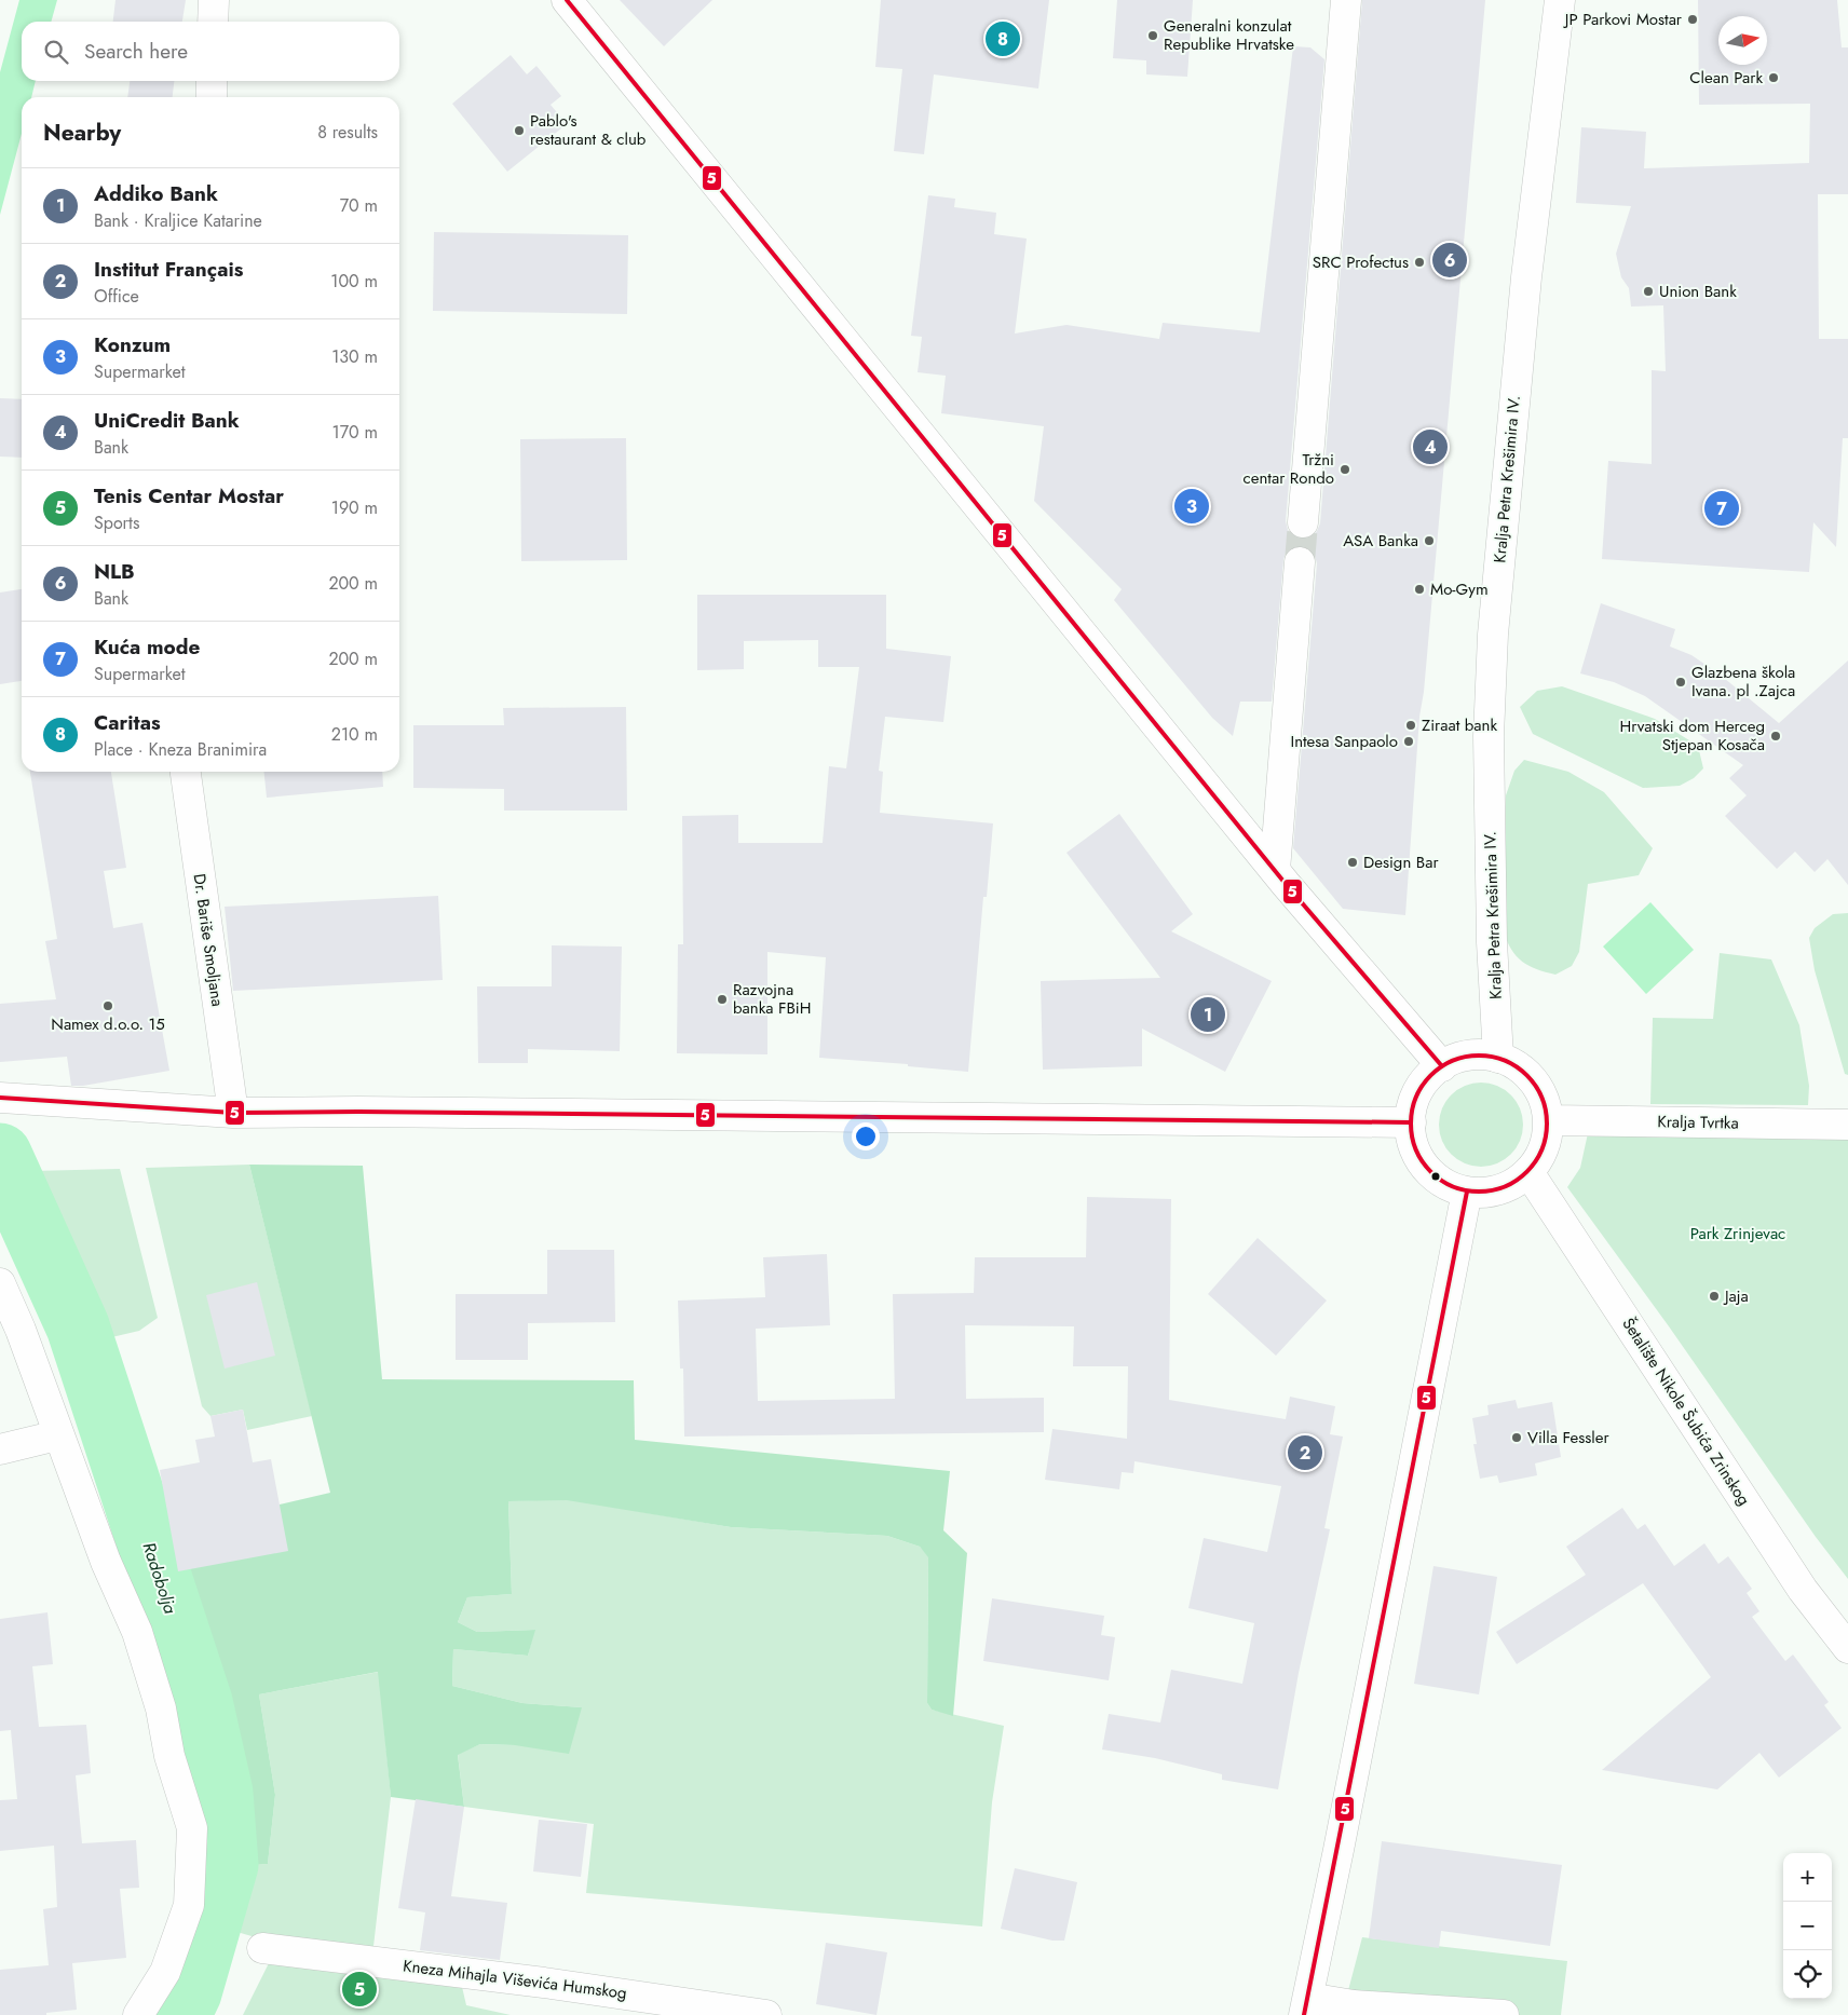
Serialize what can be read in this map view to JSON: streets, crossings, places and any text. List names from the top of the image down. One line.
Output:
{"streets":{"street":["Kralja Petra Krešimira IV.","Dr. Bariše Smoljana","Kralja Tvrtka","Šetalište Nikole Šubića Zrinskog","Kneza Mihajla Viševića Humskog"]},"crossings":[["Kralja Petra Krešimira IV.","Kralja Tvrtka"],["Kralja Petra Krešimira IV.","Šetalište Nikole Šubića Zrinskog"],["Kralja Tvrtka","Šetalište Nikole Šubića Zrinskog"]],"water":["Radobolja"],"parks":["Park Zrinjevac"],"places":["JP Parkovi Mostar","Generalni konzulat Republike Hrvatske","Clean Park","Pablo's restaurant & club","SRC Profectus","Union Bank","Tržni centar Rondo","ASA Banka","Mo-Gym","Glazbena škola Ivana. pl .Zajca","Ziraat bank","Hrvatski dom Herceg Stjepan Kosača","Intesa Sanpaolo","Design Bar","Razvojna banka FBiH","Namex d.o.o. 15","Jaja","Villa Fessler"],"lines":["transit line 5"],"north":"right","page":{"pins":["8","6","4","3","7","1","2","5"],"search":"Search here","heading":["Nearby","8 results"],"list":[{"mark":"1","name":"Addiko Bank","note":"Bank · Kraljice Katarine","value":"70 m"},{"mark":"2","name":"Institut Français","note":"Office","value":"100 m"},{"mark":"3","name":"Konzum","note":"Supermarket","value":"130 m"},{"mark":"4","name":"UniCredit Bank","note":"Bank","value":"170 m"},{"mark":"5","name":"Tenis Centar Mostar","note":"Sports","value":"190 m"},{"mark":"6","name":"NLB","note":"Bank","value":"200 m"},{"mark":"7","name":"Kuća mode","note":"Supermarket","value":"200 m"},{"mark":"8","name":"Caritas","note":"Place · Kneza Branimira","value":"210 m"}],"map_buttons":["+","−"]}}
